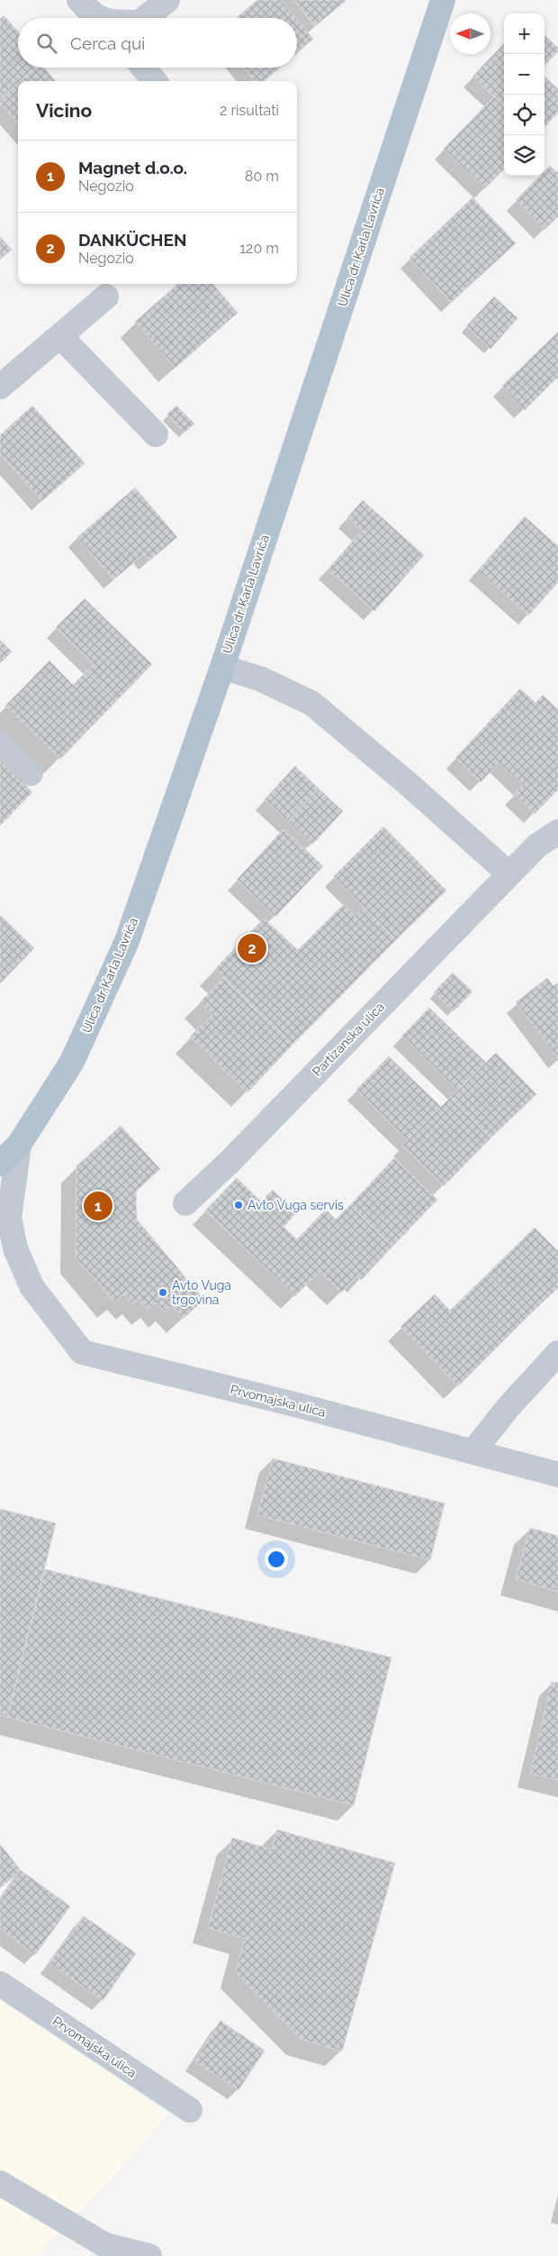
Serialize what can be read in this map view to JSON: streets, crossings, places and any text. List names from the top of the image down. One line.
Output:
{"streets":{"main road":["Ulica dr. Karla Lavriča"],"street":["Partizanska ulica","Prvomajska ulica"]},"crossings":[["Ulica dr. Karla Lavriča","Prvomajska ulica"]],"places":["Avto Vuga servis","Avto Vuga trgovina"],"north":"left","page":{"map_buttons":["+","−"],"search":"Cerca qui","heading":["Vicino","2 risultati"],"list":[{"mark":"1","name":"Magnet d.o.o.","note":"Negozio","value":"80 m"},{"mark":"2","name":"DANKÜCHEN","note":"Negozio","value":"120 m"}],"pins":["2","1"]}}
